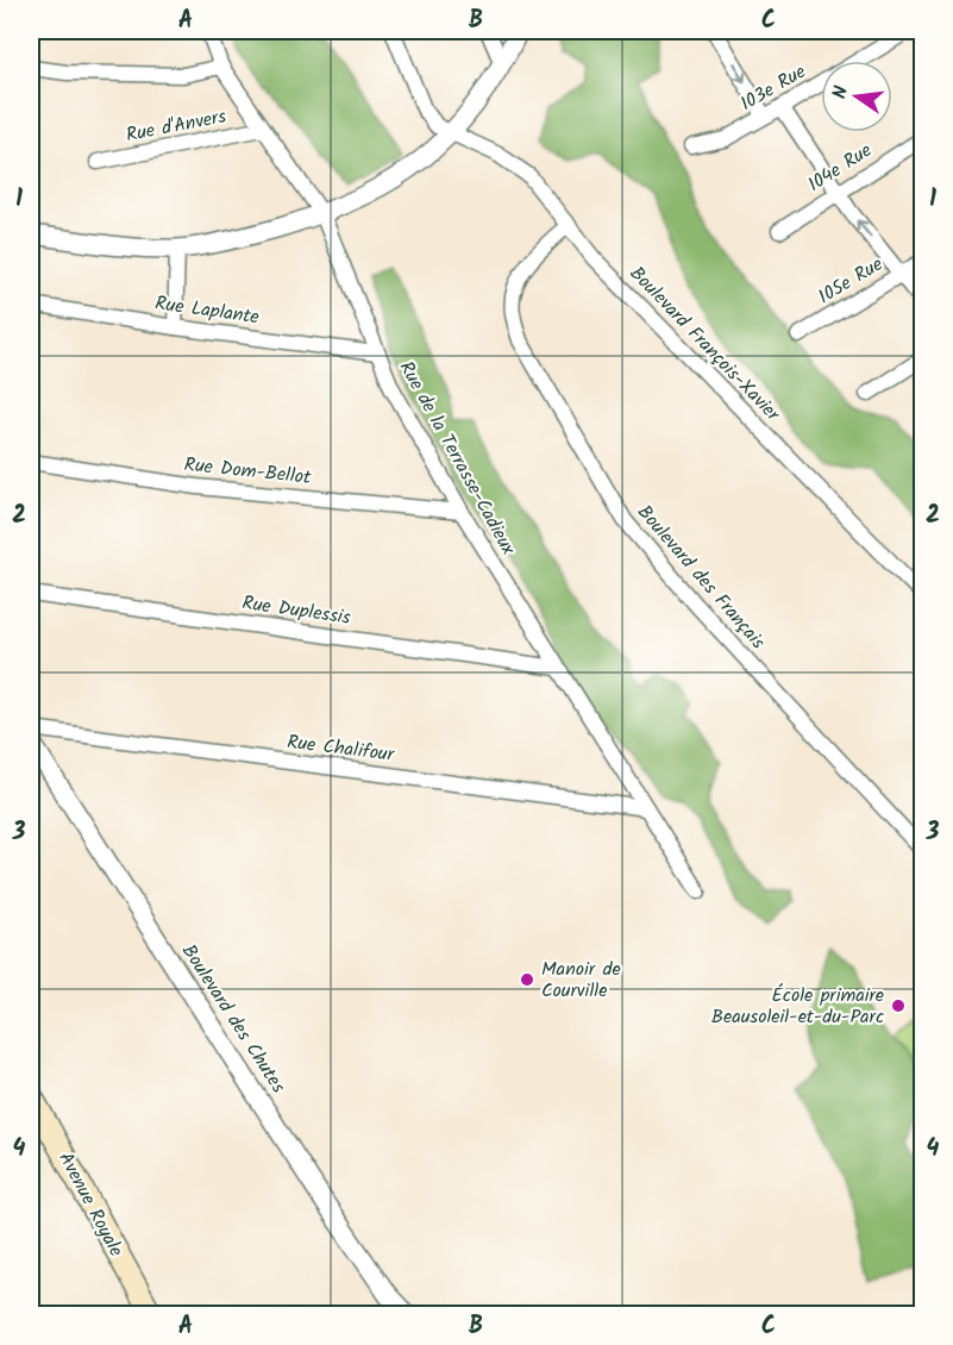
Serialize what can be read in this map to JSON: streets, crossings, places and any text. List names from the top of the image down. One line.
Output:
{"streets":{"main road":["Avenue Royale"],"street":["103e Rue","Rue d'Anvers","104e Rue","105e Rue","Rue Laplante","Boulevard François-Xavier","Rue de la Terrasse-Cadieux","Rue Dom-Bellot","Boulevard des Français","Rue Duplessis","Rue Chalifour","Boulevard des Chutes"]},"crossings":[["Rue d'Anvers","Rue de la Terrasse-Cadieux"],["Rue Laplante","Rue de la Terrasse-Cadieux"],["Boulevard François-Xavier","Boulevard des Français"],["Rue de la Terrasse-Cadieux","Rue Dom-Bellot"],["Rue de la Terrasse-Cadieux","Rue Duplessis"],["Rue de la Terrasse-Cadieux","Rue Chalifour"]],"places":["Manoir de Courville","École primaire Beausoleil-et-du-Parc"],"north":"left","grid":{"columns":["A","B","C"],"rows":["1","2","3","4"]}}
